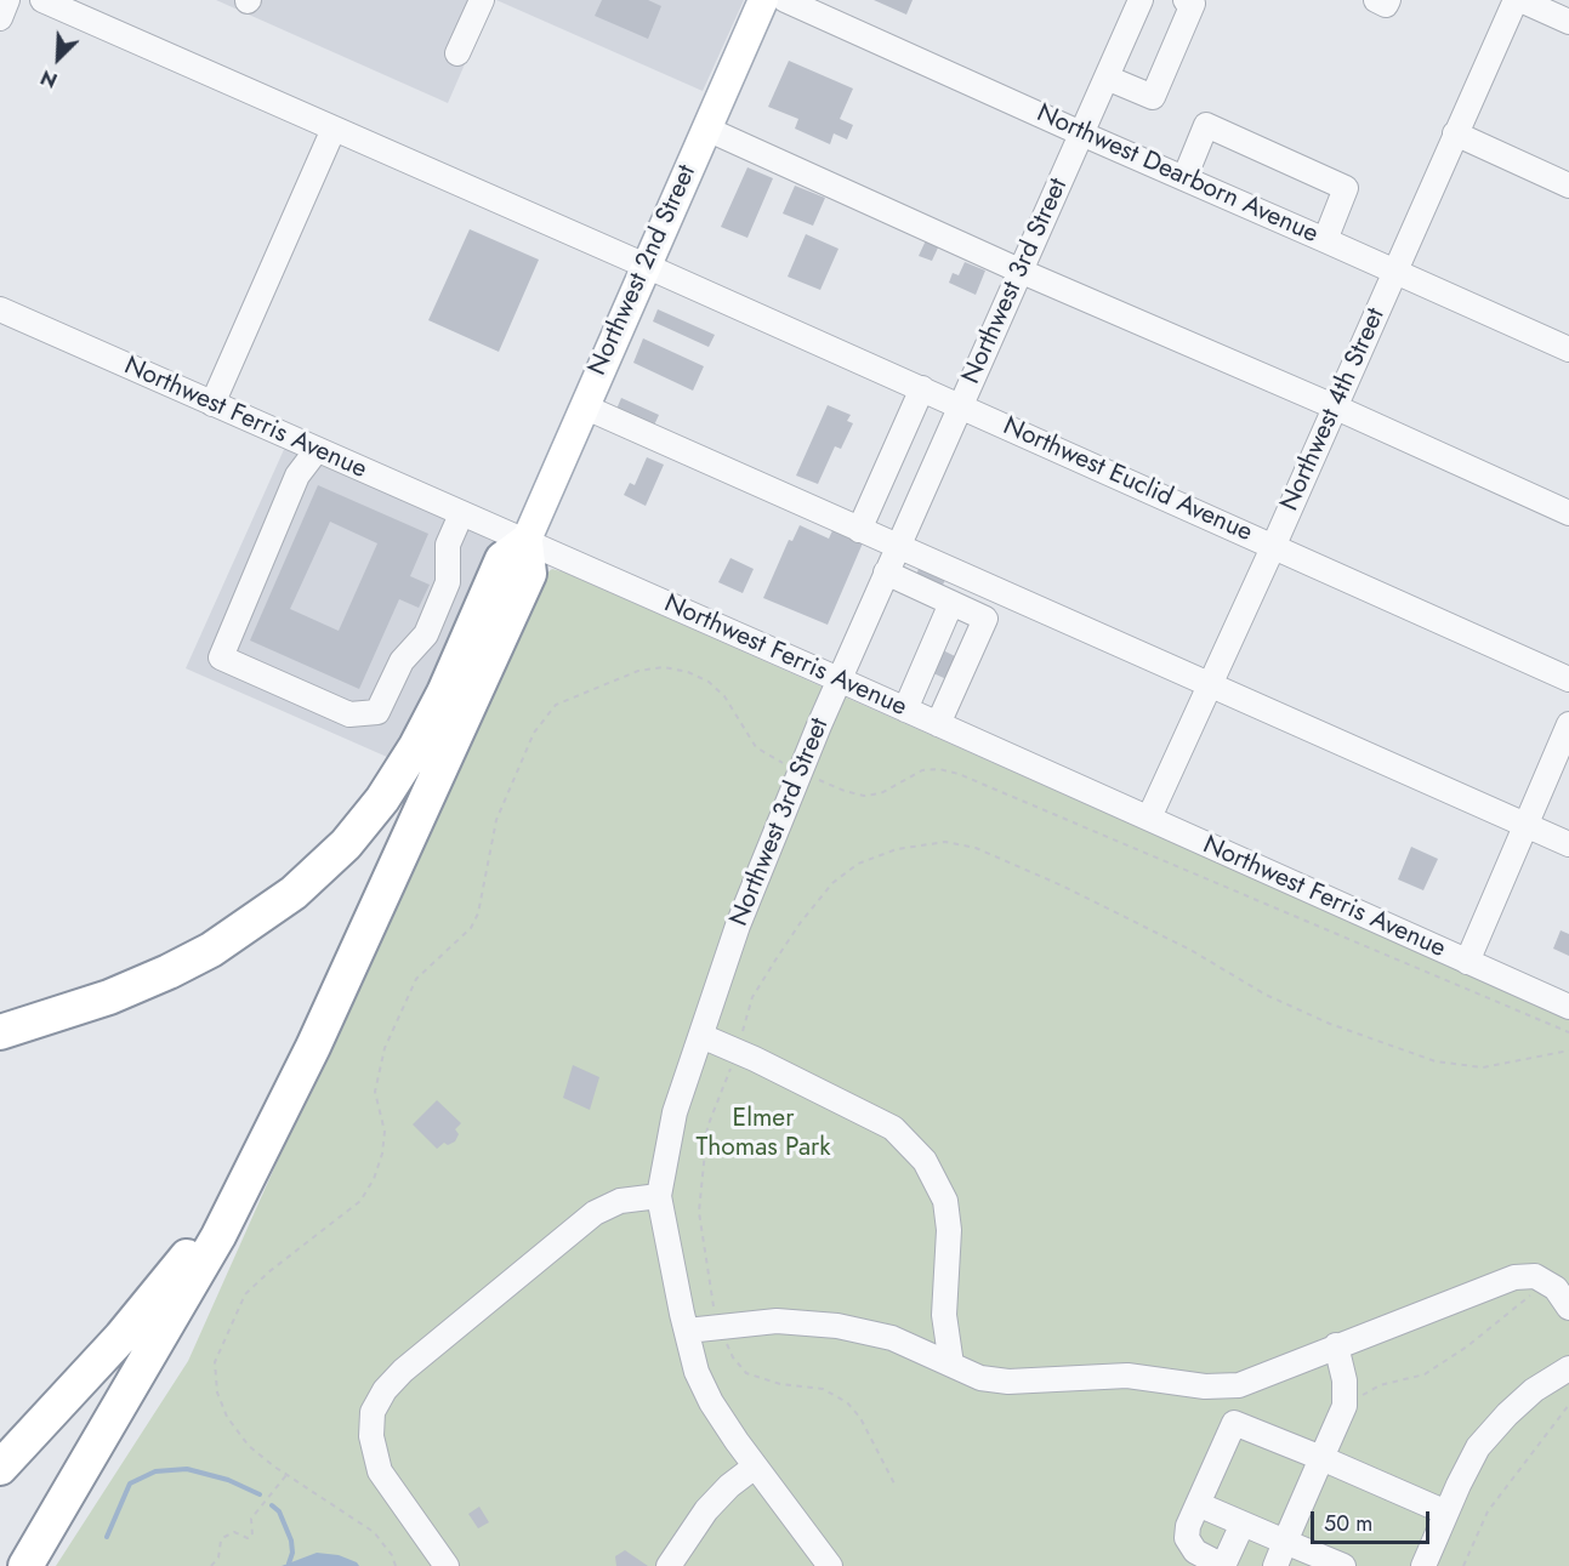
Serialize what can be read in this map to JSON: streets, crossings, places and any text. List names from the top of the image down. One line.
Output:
{"streets":{"main road":["Northwest 2nd Street"],"street":["Northwest Dearborn Avenue","Northwest 3rd Street","Northwest 4th Street","Northwest Ferris Avenue","Northwest Euclid Avenue"]},"crossings":[["Northwest Dearborn Avenue","Northwest 3rd Street"],["Northwest Dearborn Avenue","Northwest 4th Street"],["Northwest 2nd Street","Northwest Ferris Avenue"],["Northwest 2nd Street","Northwest Euclid Avenue"],["Northwest 3rd Street","Northwest Ferris Avenue"],["Northwest 3rd Street","Northwest Euclid Avenue"],["Northwest 4th Street","Northwest Ferris Avenue"],["Northwest 4th Street","Northwest Euclid Avenue"]],"parks":["Elmer Thomas Park"],"scale_bar":"50 m","north":"bottom left"}
